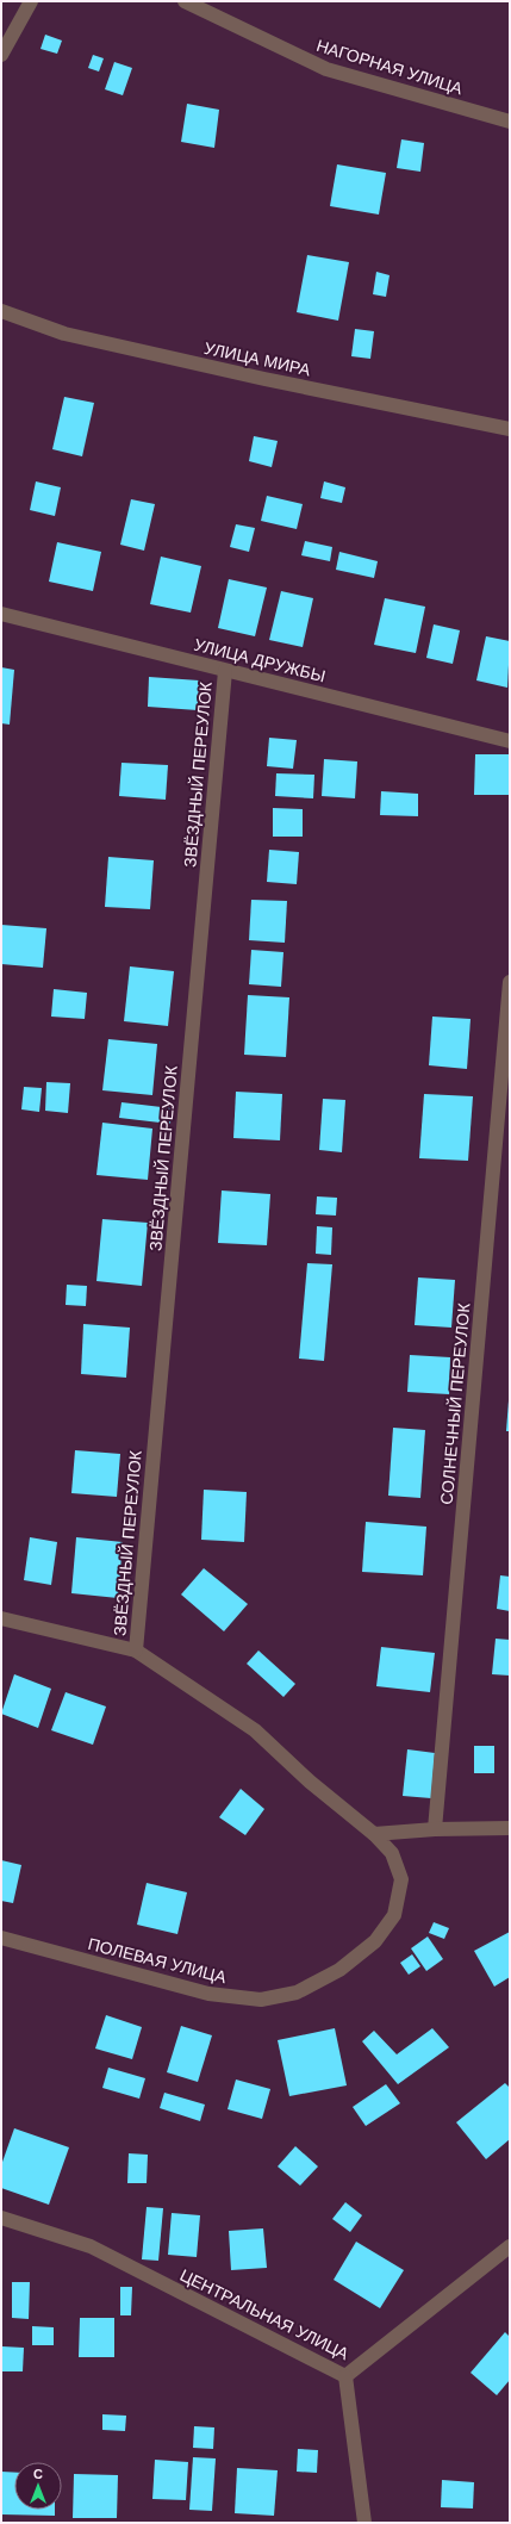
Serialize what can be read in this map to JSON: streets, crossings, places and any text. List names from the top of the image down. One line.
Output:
{"streets":{"street":["НАГОРНАЯ УЛИЦА","УЛИЦА МИРА","УЛИЦА ДРУЖБЫ","ЗВЁЗДНЫЙ ПЕРЕУЛОК","СОЛНЕЧНЫЙ ПЕРЕУЛОК","ПОЛЕВАЯ УЛИЦА","ЦЕНТРАЛЬНАЯ УЛИЦА"]},"crossings":[["УЛИЦА ДРУЖБЫ","ЗВЁЗДНЫЙ ПЕРЕУЛОК"],["ЗВЁЗДНЫЙ ПЕРЕУЛОК","ПОЛЕВАЯ УЛИЦА"]],"north":"top"}
